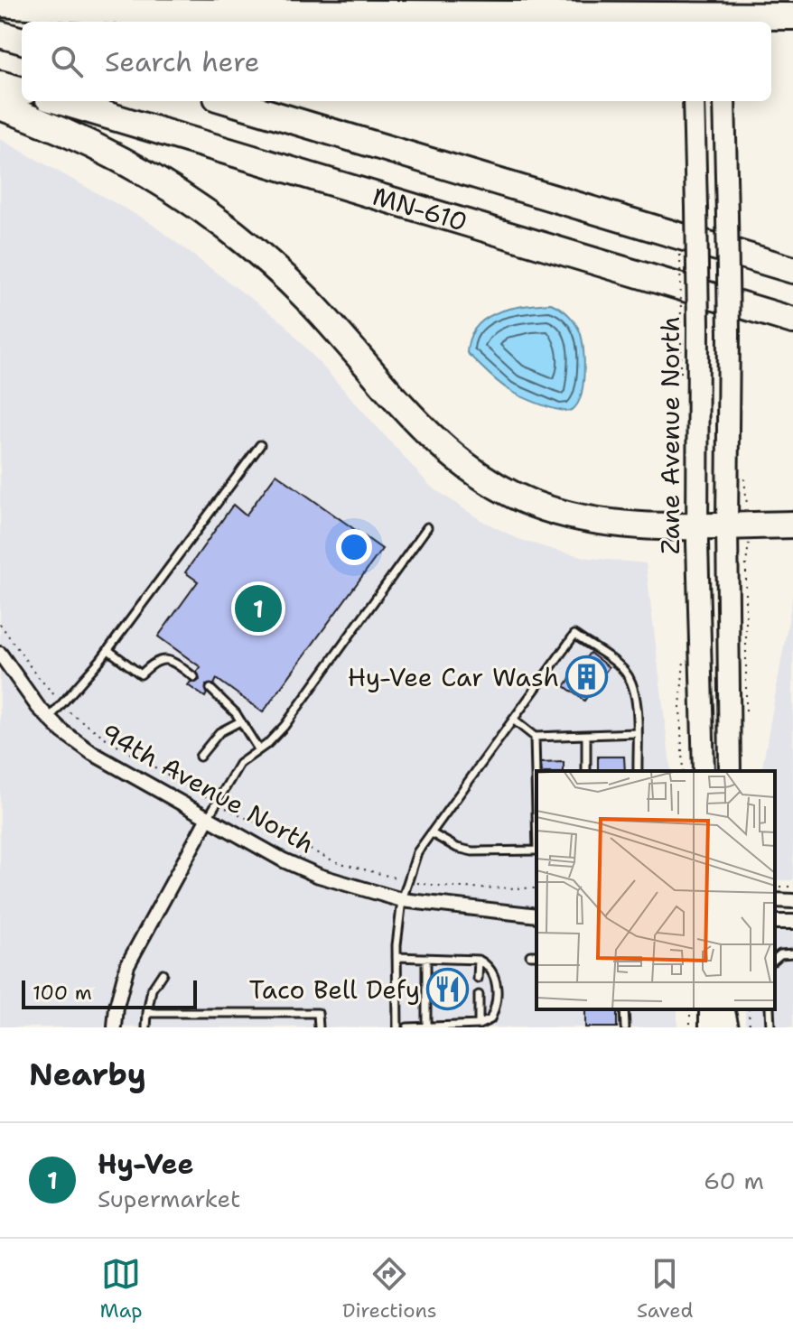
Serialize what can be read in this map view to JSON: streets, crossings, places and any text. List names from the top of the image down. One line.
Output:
{"streets":{"highway":["MN-610"],"main road":["Zane Avenue North"],"street":["94th Avenue North"]},"places":{"building":["Hy-Vee Car Wash"],"restaurant":["Taco Bell Defy"]},"scale_bar":"100 m","page":{"search":"Search here","pins":"1","scale":"100 m","heading":"Nearby","list":[{"mark":"1","name":"Hy-Vee","note":"Supermarket","value":"60 m"}],"nav":["Map","Directions","Saved"]}}
